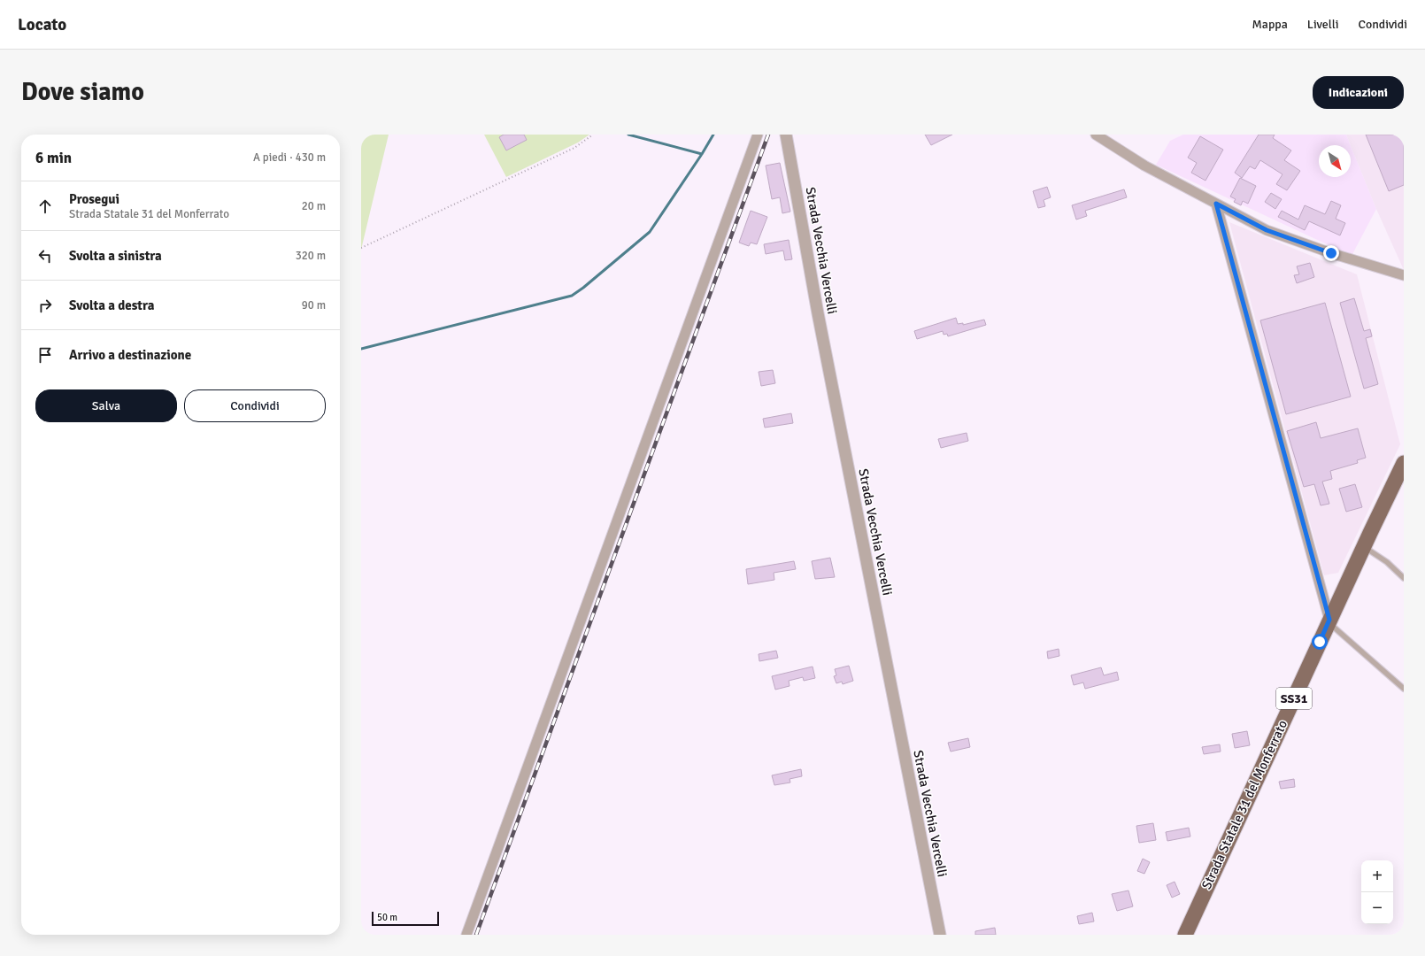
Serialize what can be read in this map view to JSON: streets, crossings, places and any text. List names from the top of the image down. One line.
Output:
{"streets":{"main road":["SS31","Strada Statale 31 del Monferrato"],"street":["Strada Vecchia Vercelli"]},"scale_bar":"50 m","north":"bottom right","page":{"header":"Locato","nav":["Mappa","Livelli","Condividi"],"buttons":["Indicazioni",["Salva","Condividi"]],"title":"Dove siamo","heading":["6 min","A piedi · 430 m"],"list":[["Prosegui","Strada Statale 31 del Monferrato","20 m"],["Svolta a sinistra","320 m"],["Svolta a destra","90 m"],"Arrivo a destinazione"],"map_buttons":["+","−"],"scale":"50 m"}}
